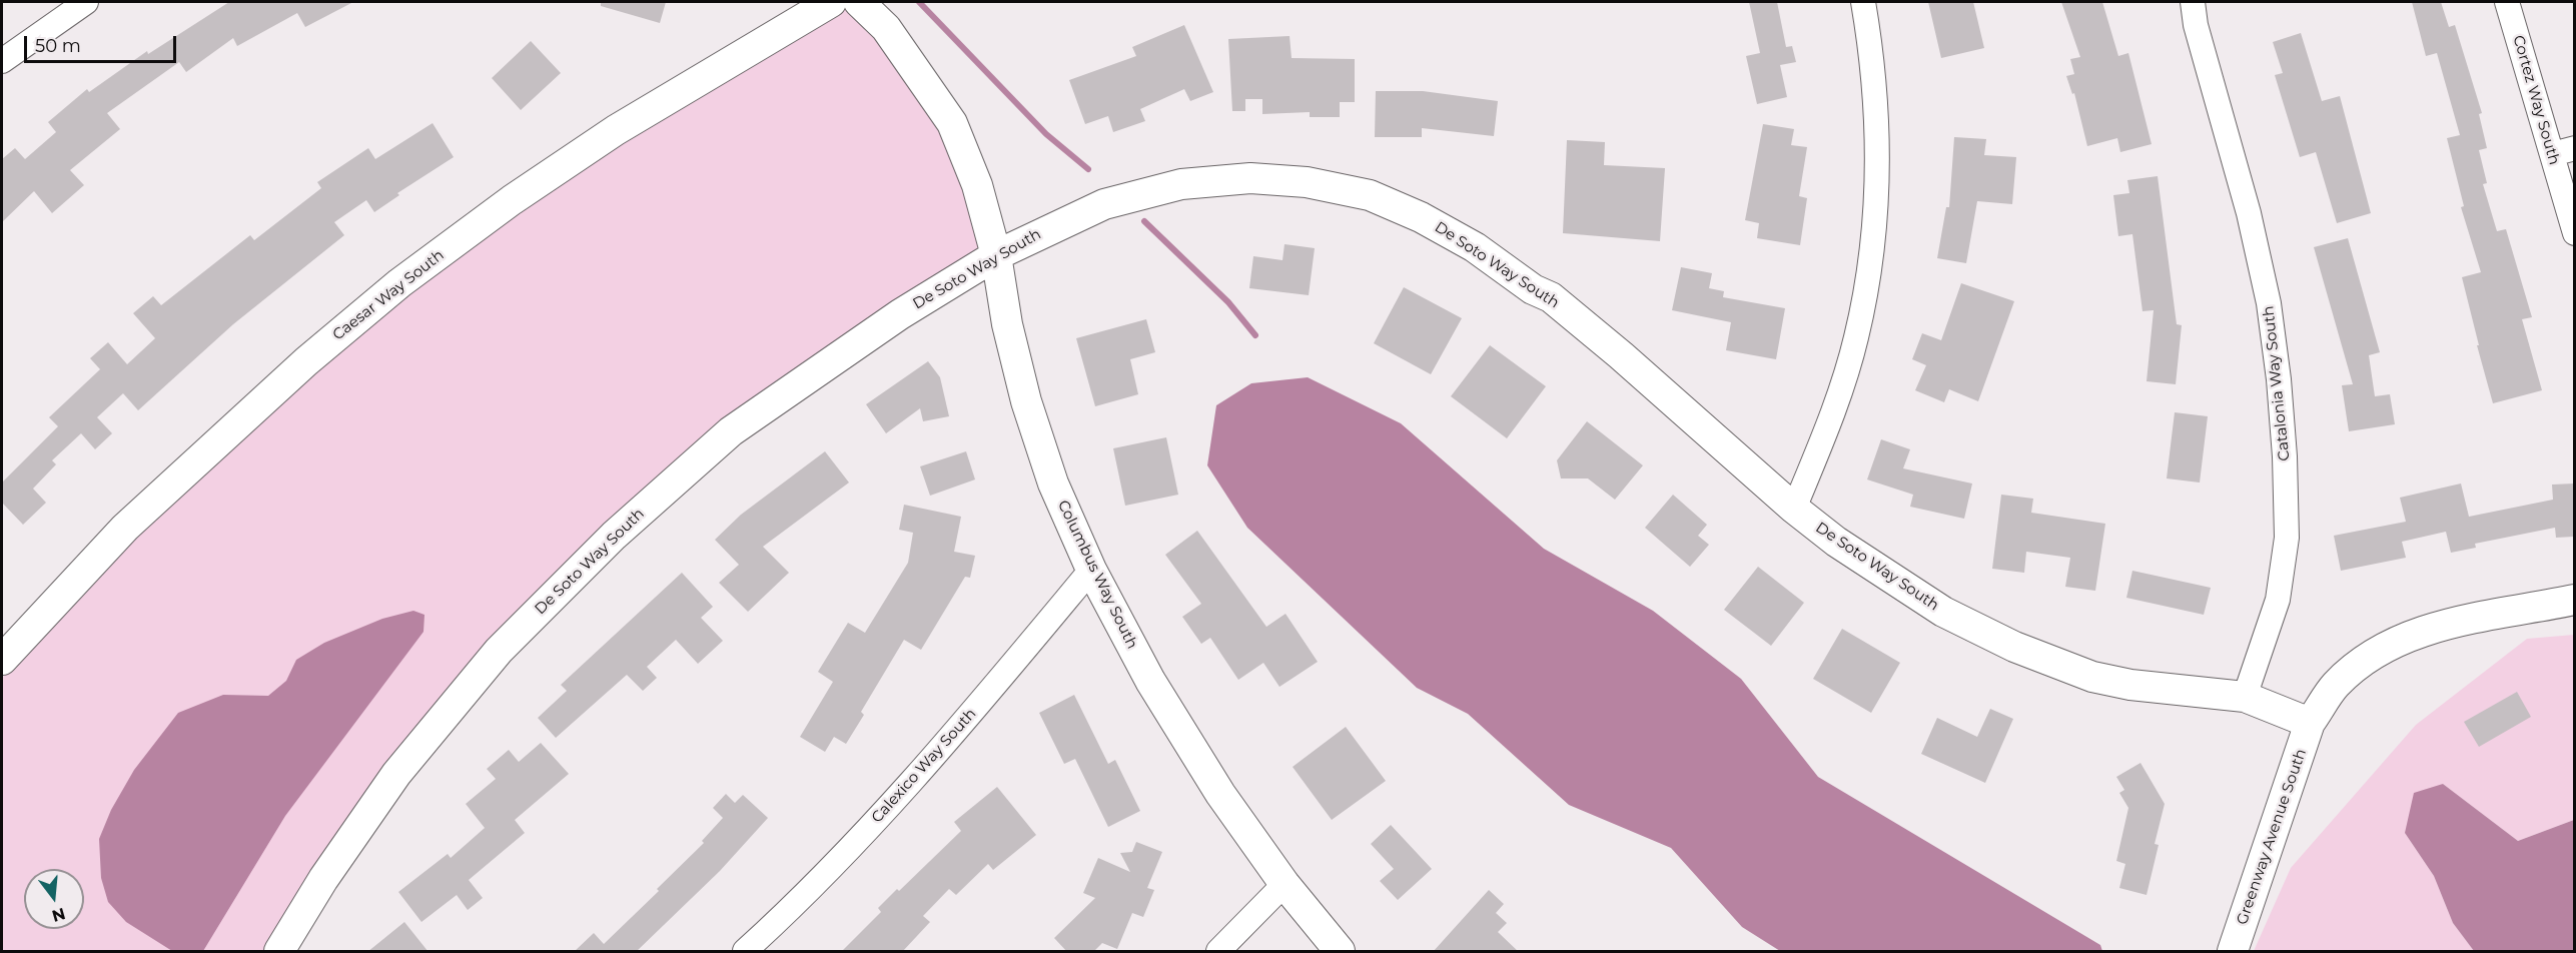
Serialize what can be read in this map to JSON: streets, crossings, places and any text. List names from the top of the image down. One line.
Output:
{"streets":{"street":["Cortez Way South","De Soto Way South","Caesar Way South","Catalonia Way South","Columbus Way South","Calexico Way South","Greenway Avenue South"]},"crossings":[["De Soto Way South","Catalonia Way South"],["De Soto Way South","Columbus Way South"],["De Soto Way South","Greenway Avenue South"],["Columbus Way South","Calexico Way South"]],"scale_bar":"50 m","north":"bottom"}
